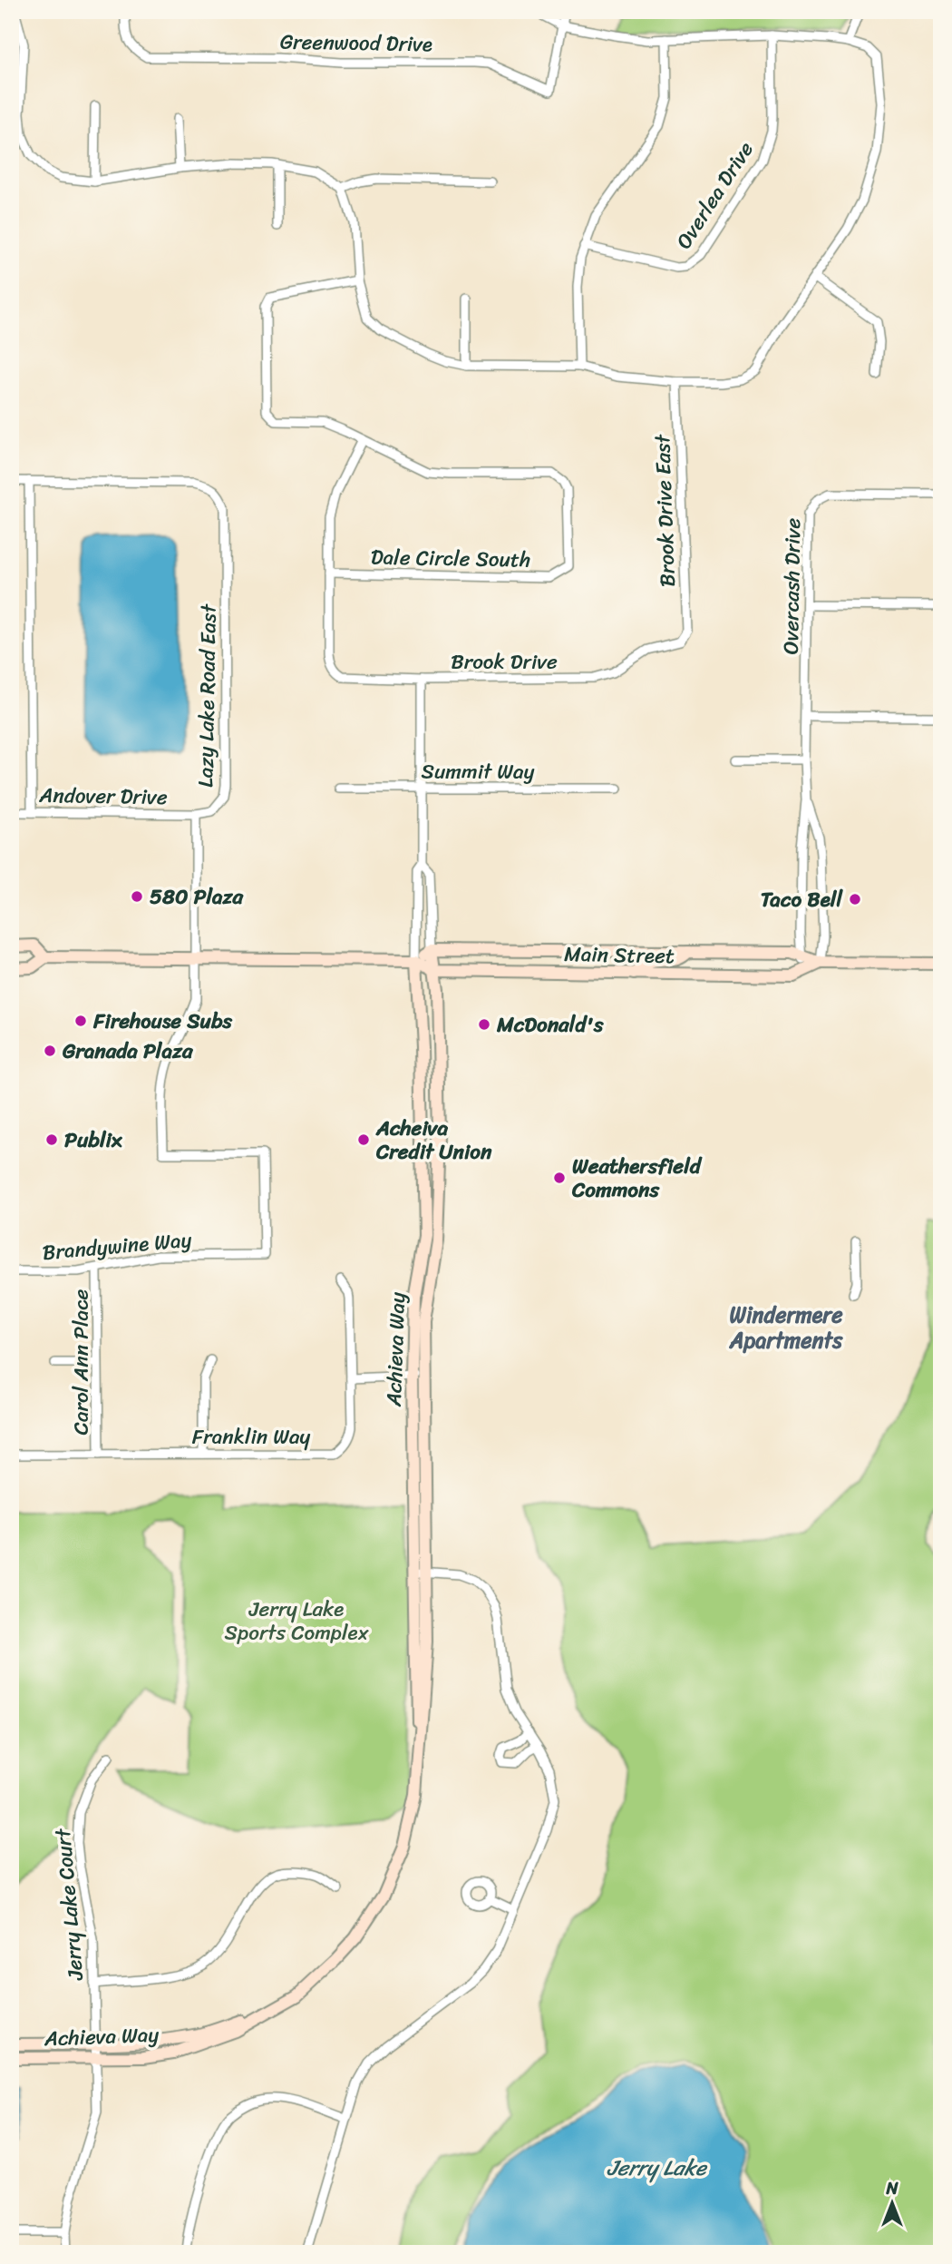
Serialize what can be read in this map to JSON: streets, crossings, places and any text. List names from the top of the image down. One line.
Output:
{"streets":{"street":["Greenwood Drive","Overlea Drive","Brook Drive East","Dale Circle South","Overcash Drive","Brook Drive","Lazy Lake Road East","Summit Way","Andover Drive","Main Street","Brandywine Way","Achieva Way","Carol Ann Place","Franklin Way","Jerry Lake Court"]},"crossings":[["Brook Drive East","Brook Drive"],["Dale Circle South","Brook Drive"],["Overcash Drive","Main Street"],["Lazy Lake Road East","Andover Drive"],["Lazy Lake Road East","Main Street"],["Lazy Lake Road East","Brandywine Way"],["Main Street","Achieva Way"],["Brandywine Way","Carol Ann Place"],["Achieva Way","Jerry Lake Court"],["Carol Ann Place","Franklin Way"]],"districts":["Windermere Apartments"],"water":["Jerry Lake"],"parks":["Jerry Lake Sports Complex"],"places":["580 Plaza","Taco Bell","Firehouse Subs","McDonald's","Granada Plaza","Publix","Acheiva Credit Union","Weathersfield Commons"],"north":"top"}
